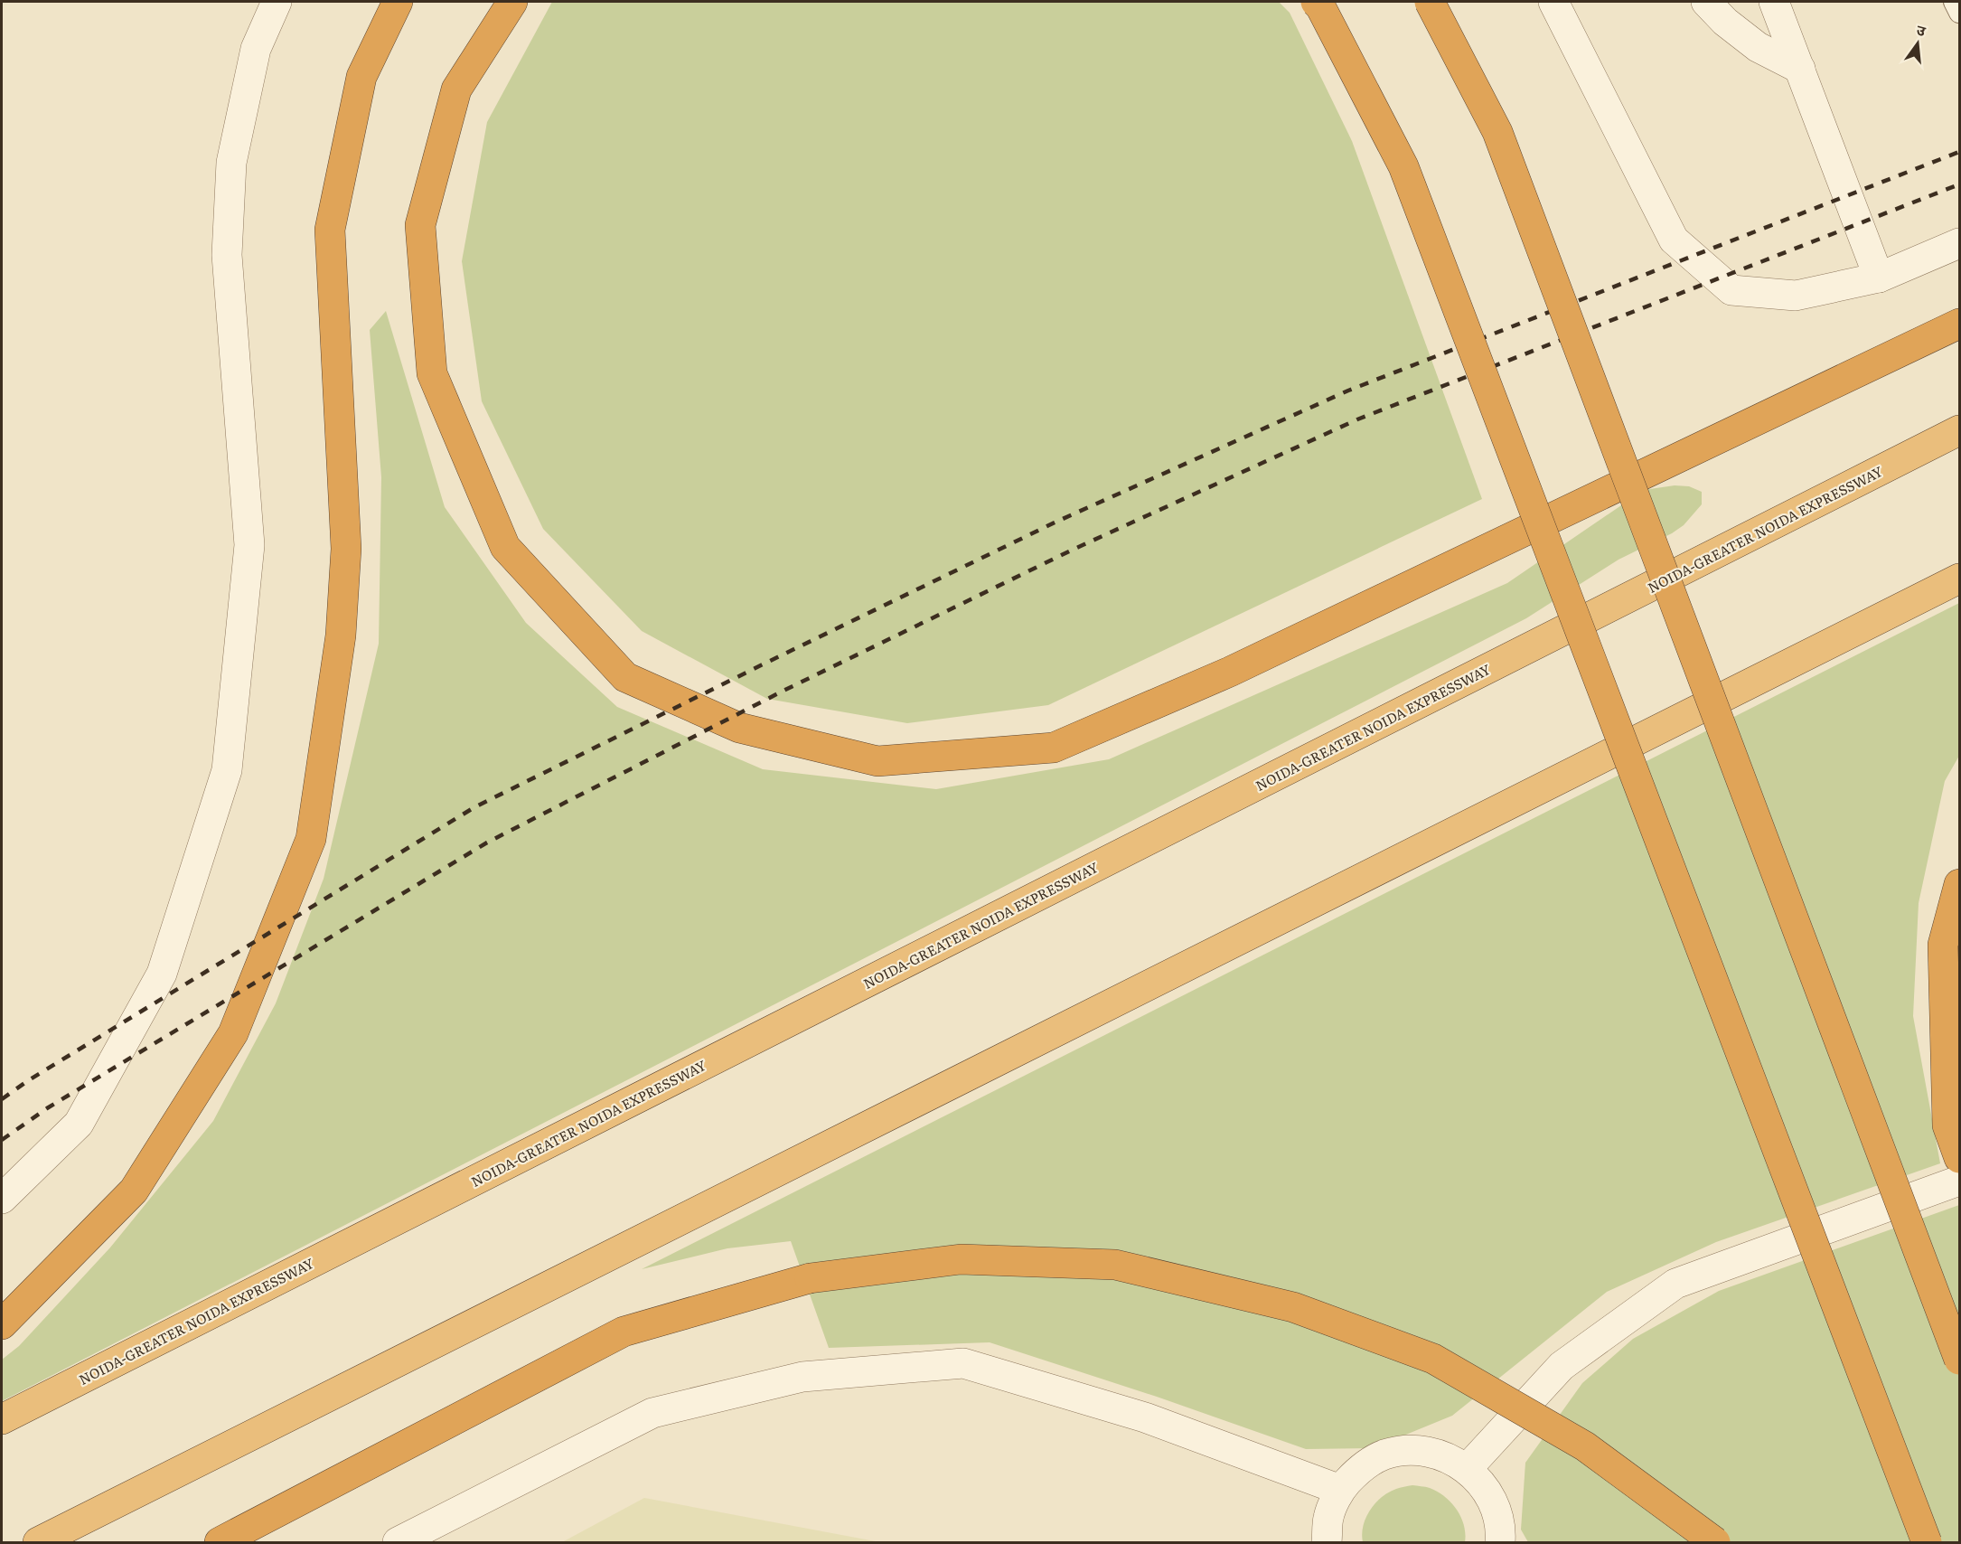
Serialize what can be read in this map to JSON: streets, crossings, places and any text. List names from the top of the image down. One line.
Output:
{"streets":{"highway":["NOIDA-GREATER NOIDA EXPRESSWAY"]},"north":"top"}
